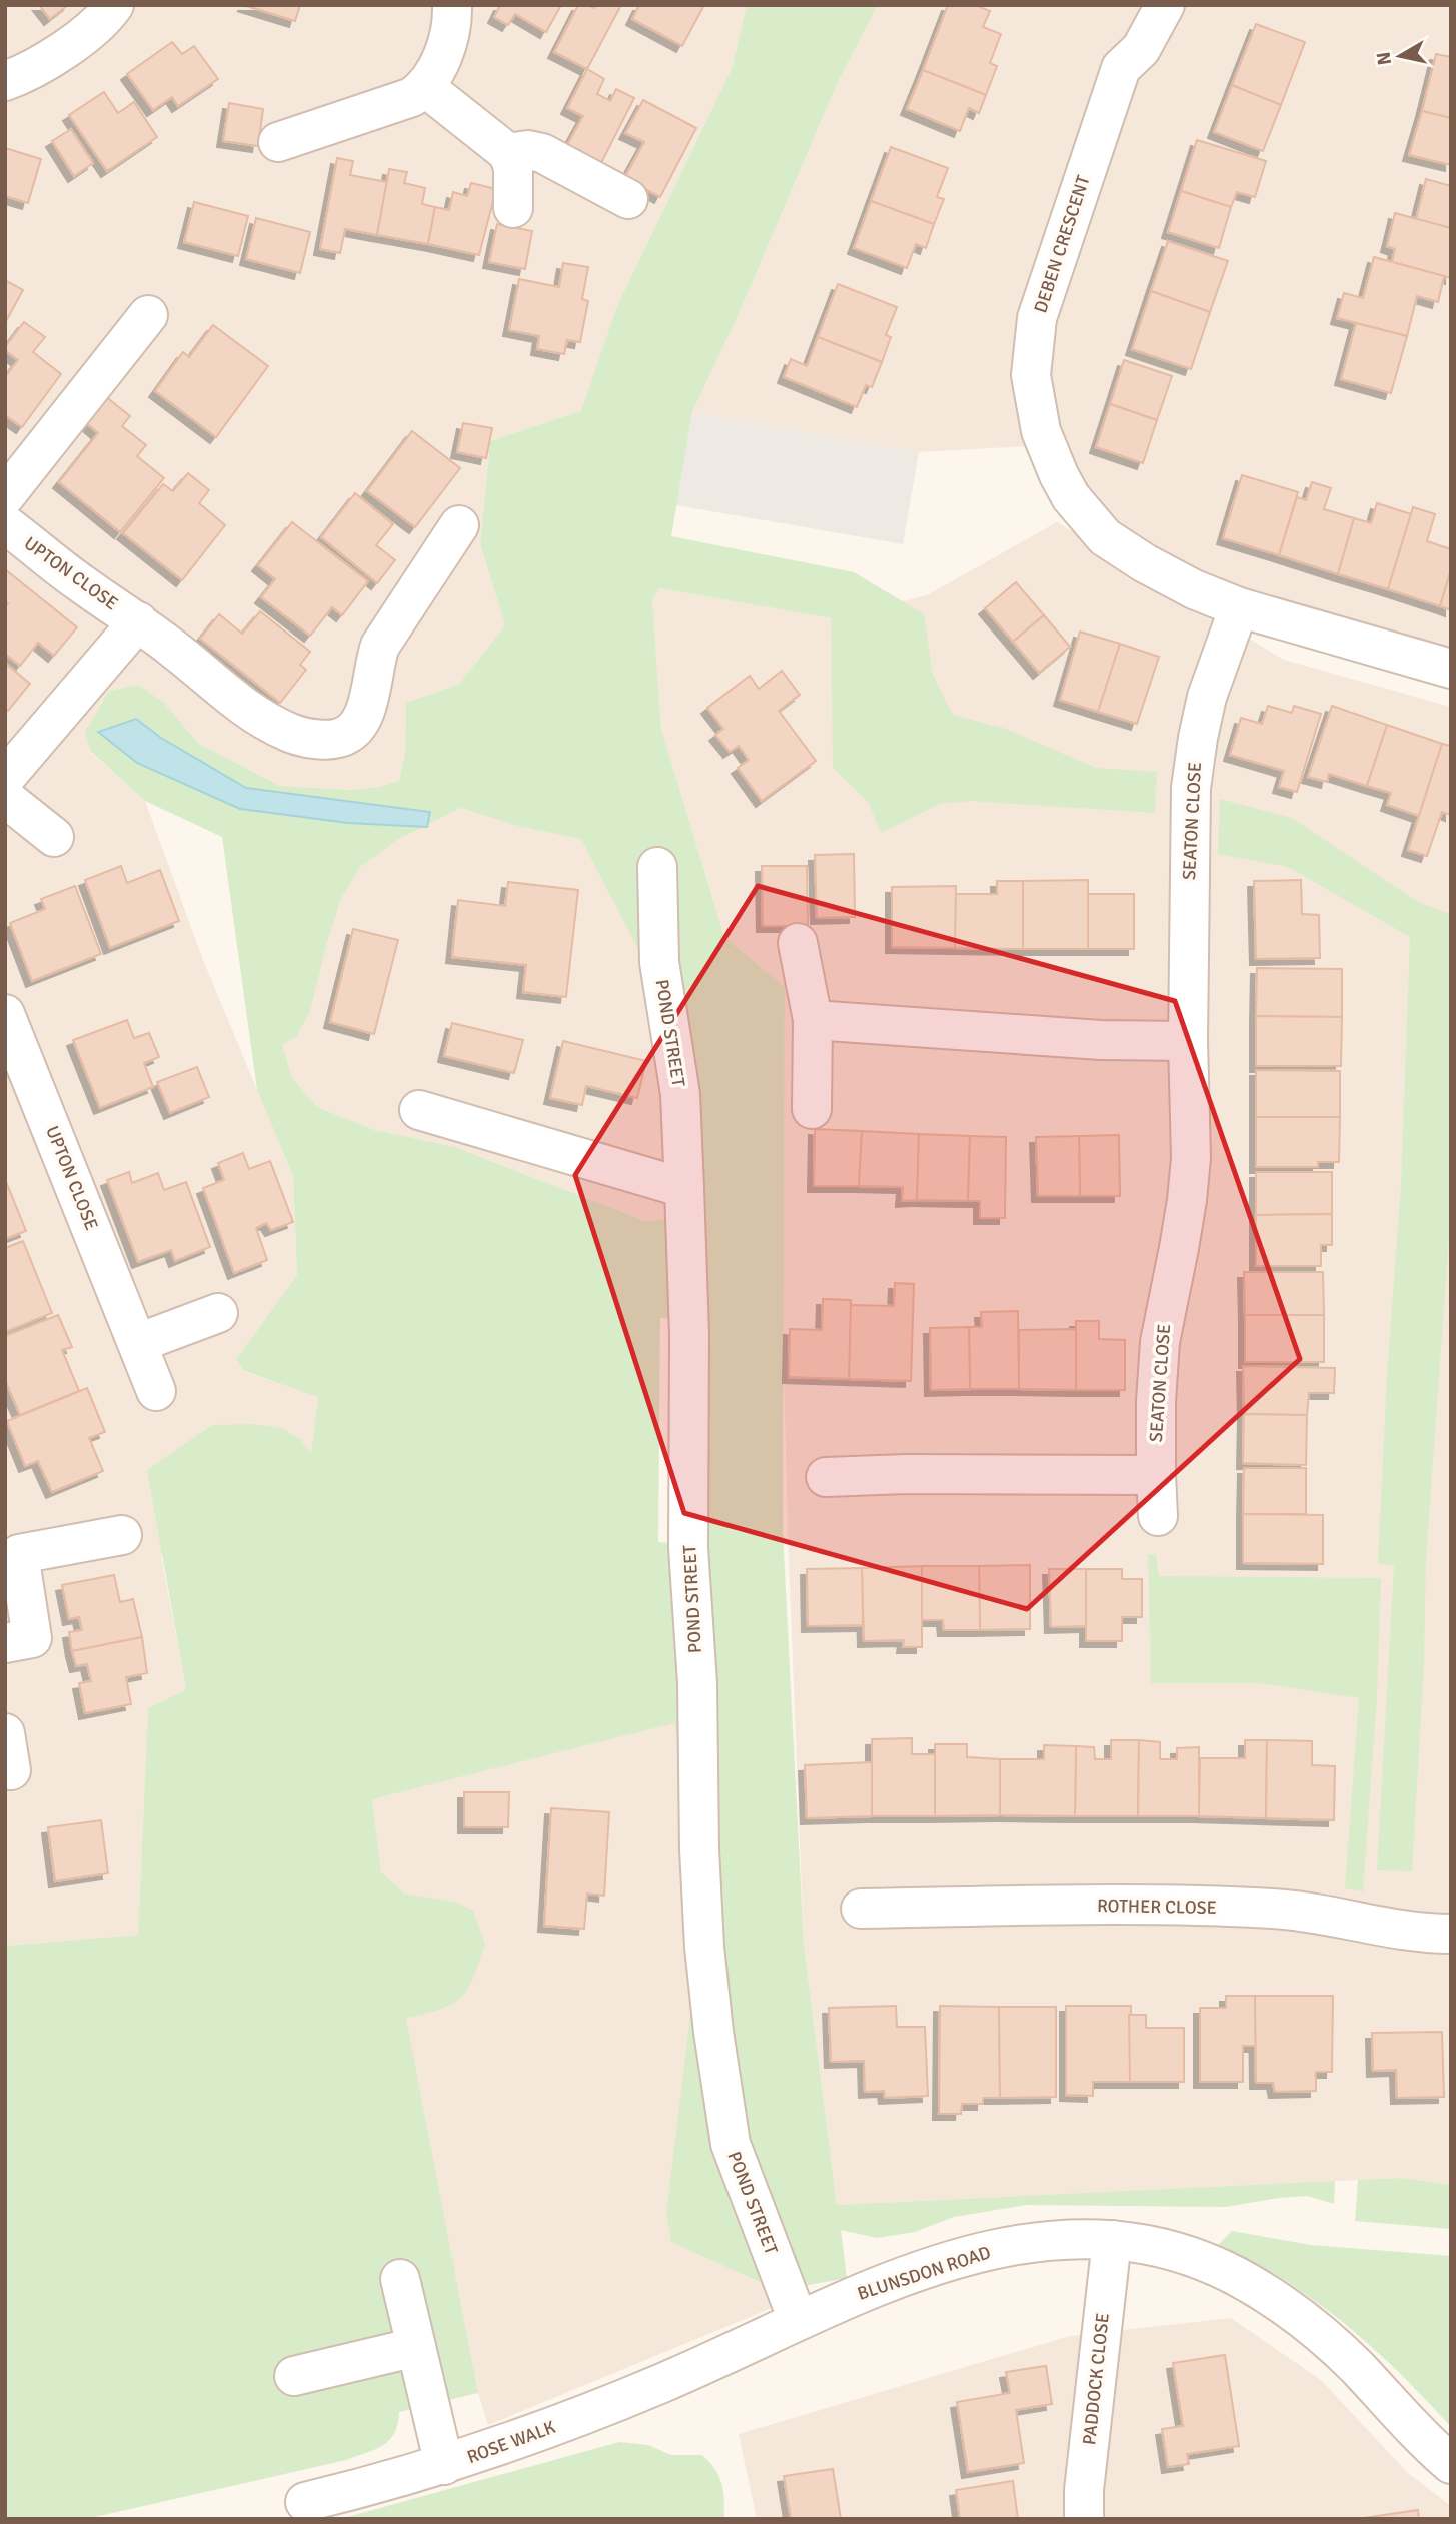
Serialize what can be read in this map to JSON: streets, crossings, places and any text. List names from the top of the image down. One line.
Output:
{"streets":{"street":["DEBEN CRESCENT","UPTON CLOSE","SEATON CLOSE","POND STREET","ROTHER CLOSE","BLUNSDON ROAD","PADDOCK CLOSE","ROSE WALK"]},"crossings":[["DEBEN CRESCENT","SEATON CLOSE"],["POND STREET","BLUNSDON ROAD"],["BLUNSDON ROAD","PADDOCK CLOSE"],["BLUNSDON ROAD","ROSE WALK"]],"north":"left"}
